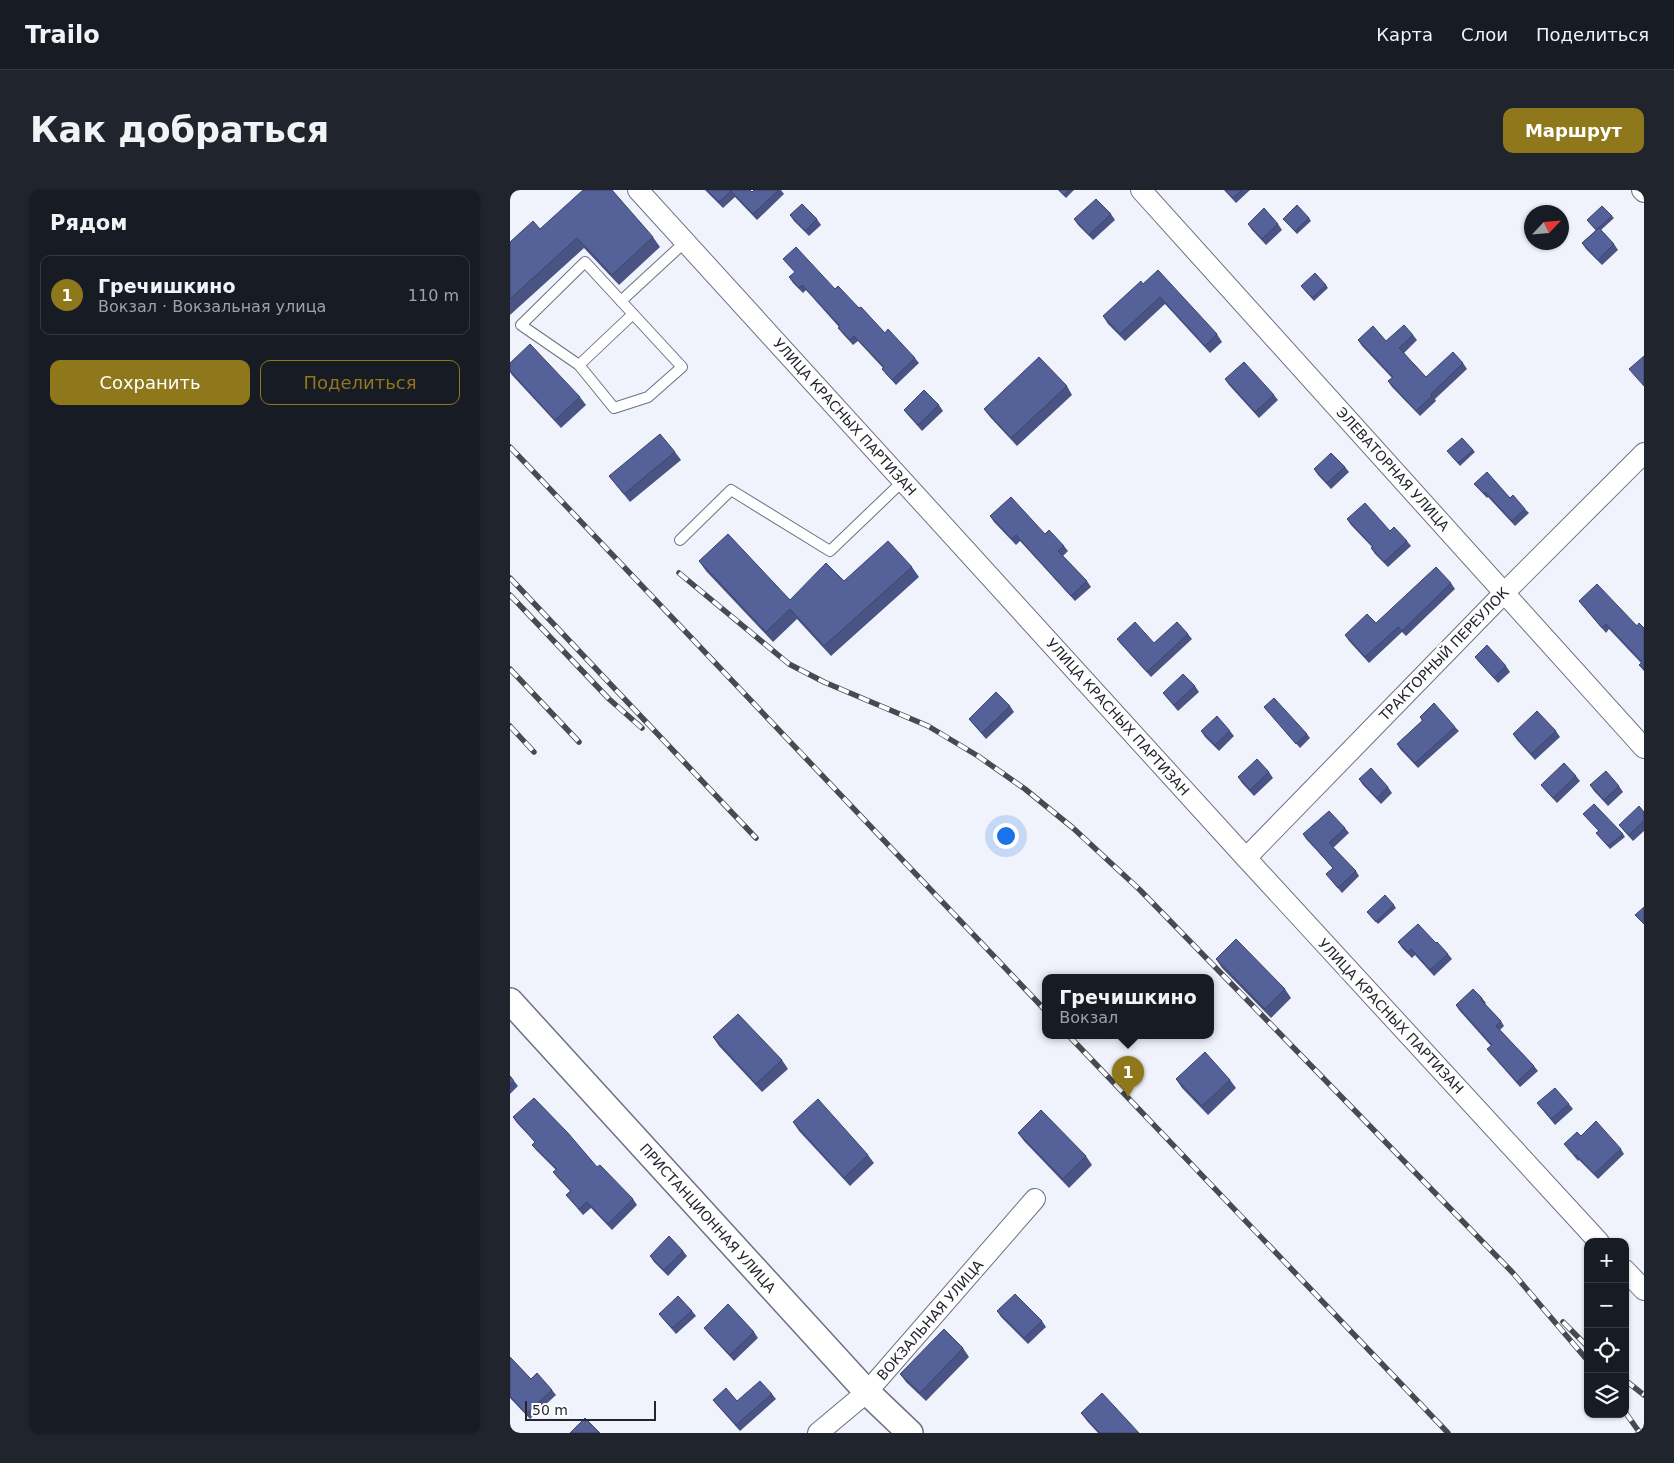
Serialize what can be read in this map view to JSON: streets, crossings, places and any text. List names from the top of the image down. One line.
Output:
{"streets":{"street":["УЛИЦА КРАСНЫХ ПАРТИЗАН","ЭЛЕВАТОРНАЯ УЛИЦА","ТРАКТОРНЫЙ ПЕРЕУЛОК","ПРИСТАНЦИОННАЯ УЛИЦА","ВОКЗАЛЬНАЯ УЛИЦА"]},"crossings":[["УЛИЦА КРАСНЫХ ПАРТИЗАН","ТРАКТОРНЫЙ ПЕРЕУЛОК"],["ЭЛЕВАТОРНАЯ УЛИЦА","ТРАКТОРНЫЙ ПЕРЕУЛОК"],["ПРИСТАНЦИОННАЯ УЛИЦА","ВОКЗАЛЬНАЯ УЛИЦА"]],"scale_bar":"50 m","north":"top right","page":{"header":"Trailo","nav":["Карта","Слои","Поделиться"],"buttons":["Маршрут",["Сохранить","Поделиться"]],"title":"Как добраться","heading":"Рядом","list":[{"mark":"1","name":"Гречишкино","note":"Вокзал · Вокзальная улица","value":"110 m"}],"popup":["Гречишкино","Вокзал"],"pins":"1","map_buttons":["+","−"],"scale":"50 m"}}
